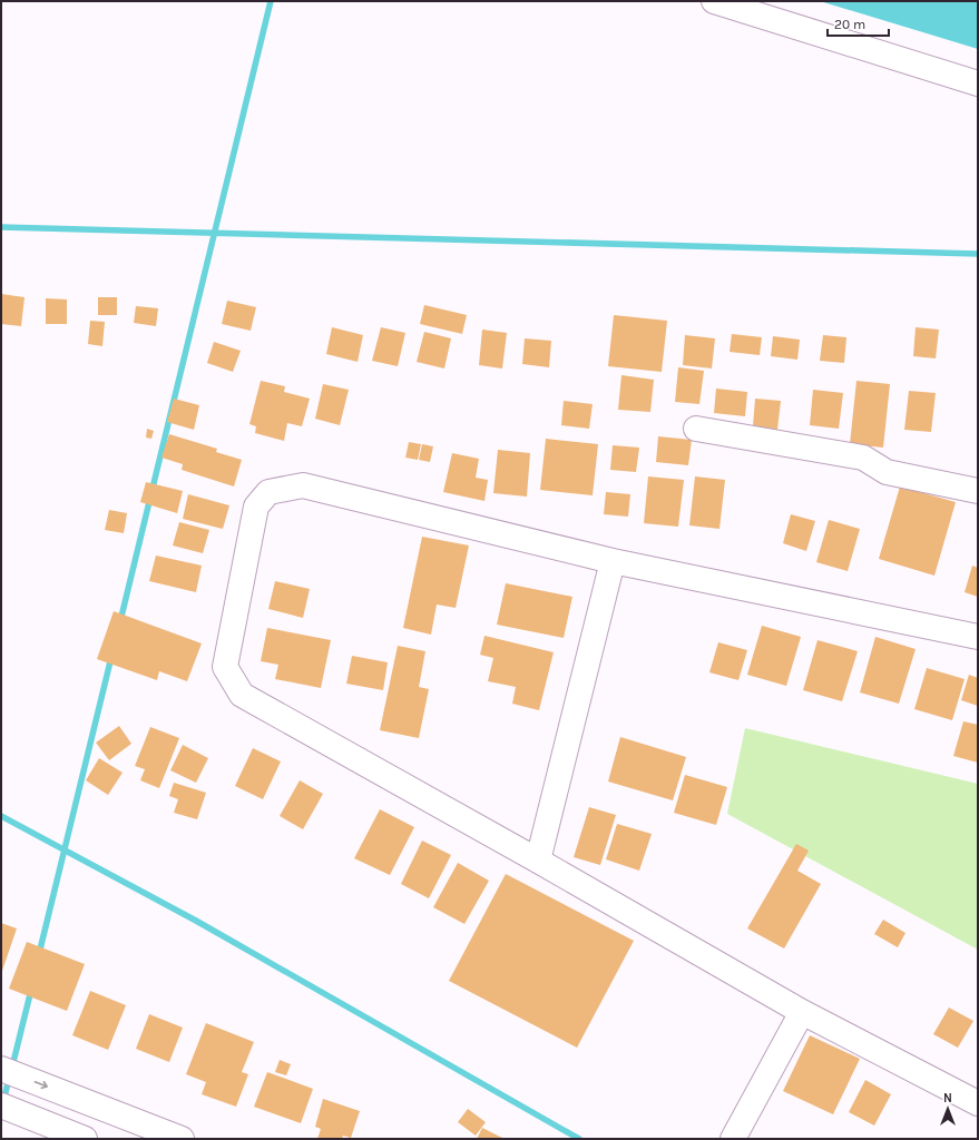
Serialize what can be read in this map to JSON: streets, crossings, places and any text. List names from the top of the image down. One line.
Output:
{"scale_bar":"20 m","north":"top"}
